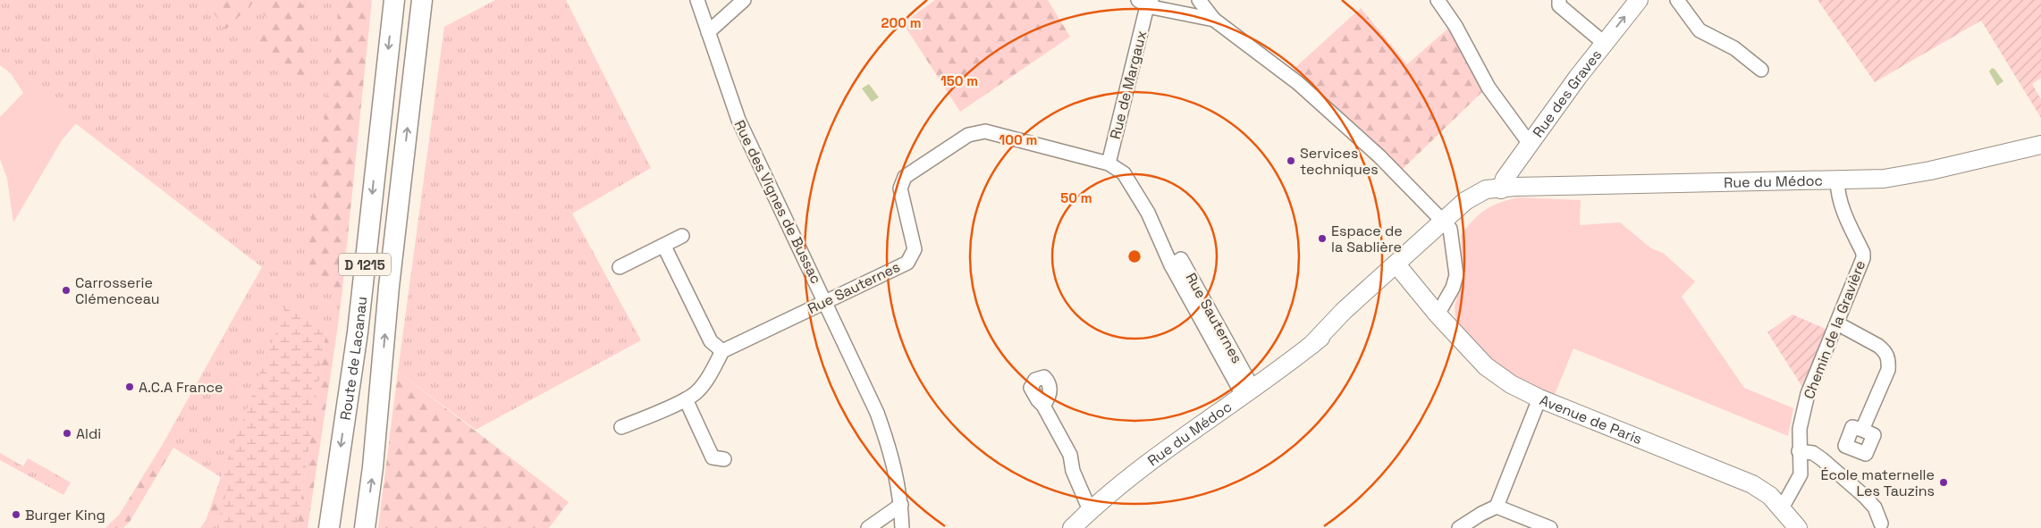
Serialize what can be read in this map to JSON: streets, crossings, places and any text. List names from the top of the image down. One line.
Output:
{"streets":{"main road":["D 1215","Route de Lacanau"],"street":["Rue de Margaux","Rue des Graves","Rue du Médoc","Rue des Vignes de Bussac","Rue Sauternes","Chemin de la Gravière","Avenue de Paris"]},"crossings":[["Rue de Margaux","Rue Sauternes"],["Rue des Graves","Rue du Médoc"],["Rue du Médoc","Rue Sauternes"],["Rue du Médoc","Chemin de la Gravière"],["Rue du Médoc","Avenue de Paris"],["Rue des Vignes de Bussac","Rue Sauternes"],["Chemin de la Gravière","Avenue de Paris"]],"places":["Services techniques","Espace de la Sablière","Carrosserie Clémenceau","A.C.A France","Aldi","École maternelle Les Tauzins","Burger King"],"rings":["200 m","150 m","100 m","50 m"]}
